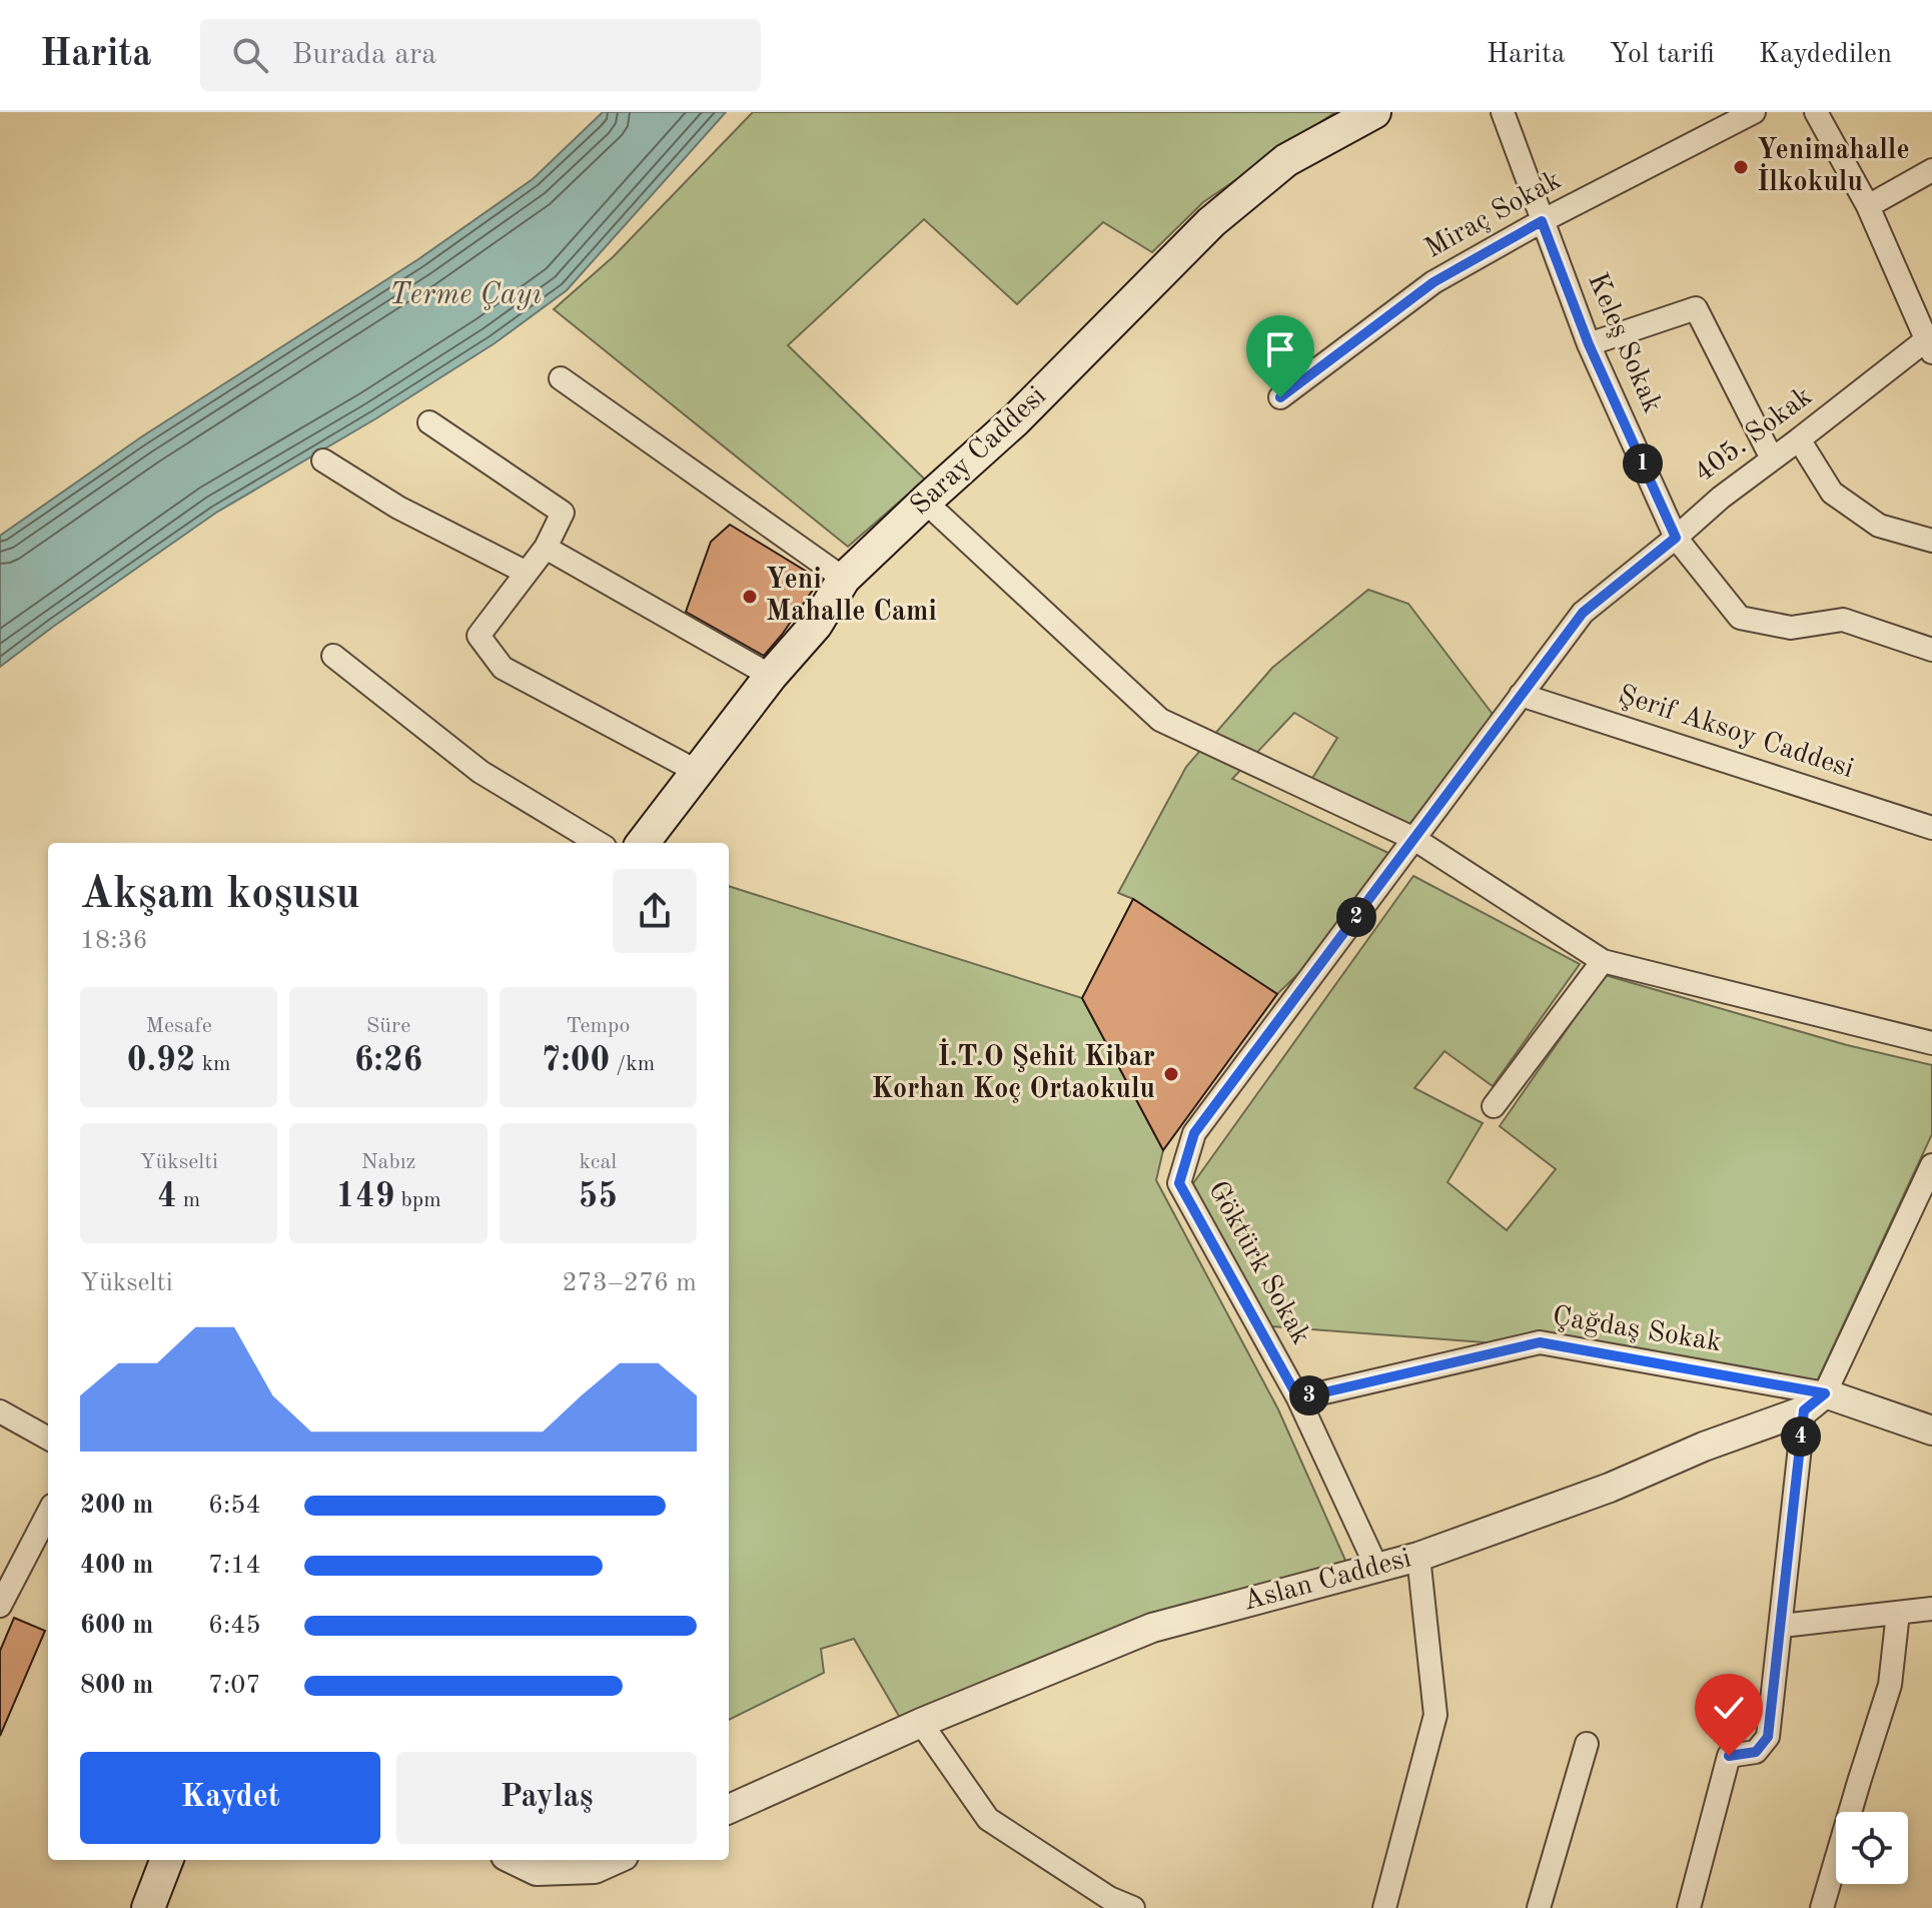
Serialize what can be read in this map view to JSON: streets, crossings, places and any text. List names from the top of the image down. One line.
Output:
{"streets":{"main road":["Saray Caddesi"],"street":["Miraç Sokak","Keleş Sokak","405. Sokak","Şerif Aksoy Caddesi","Göktürk Sokak","Çağdaş Sokak","Aslan Caddesi"]},"crossings":[["Miraç Sokak","Keleş Sokak"],["Keleş Sokak","405. Sokak"],["405. Sokak","Şerif Aksoy Caddesi"],["405. Sokak","Göktürk Sokak"],["Şerif Aksoy Caddesi","Göktürk Sokak"],["Göktürk Sokak","Çağdaş Sokak"],["Göktürk Sokak","Aslan Caddesi"],["Çağdaş Sokak","Aslan Caddesi"]],"water":["Terme Çayı"],"places":["Yenimahalle İlkokulu","Yeni Mahalle Cami","İ.T.O Şehit Kibar Korhan Koç Ortaokulu"],"page":{"header":"Harita","search":"Burada ara","nav":["Harita","Yol tarifi","Kaydedilen"],"pins":["1","2","3","4"],"heading":["Akşam koşusu","18:36"],"stats":[["Mesafe","0.92 km"],["Süre","6:26"],["Tempo","7:00 /km"],["Yükselti","4 m"],["Nabız","149 bpm"],["kcal","55"]],"chart":["Yükselti","273–276 m"],"list":[{"name":"200 m","note":"6:54"},{"name":"400 m","note":"7:14"},{"name":"600 m","note":"6:45"},{"name":"800 m","note":"7:07"}],"buttons":["Kaydet","Paylaş"]}}
